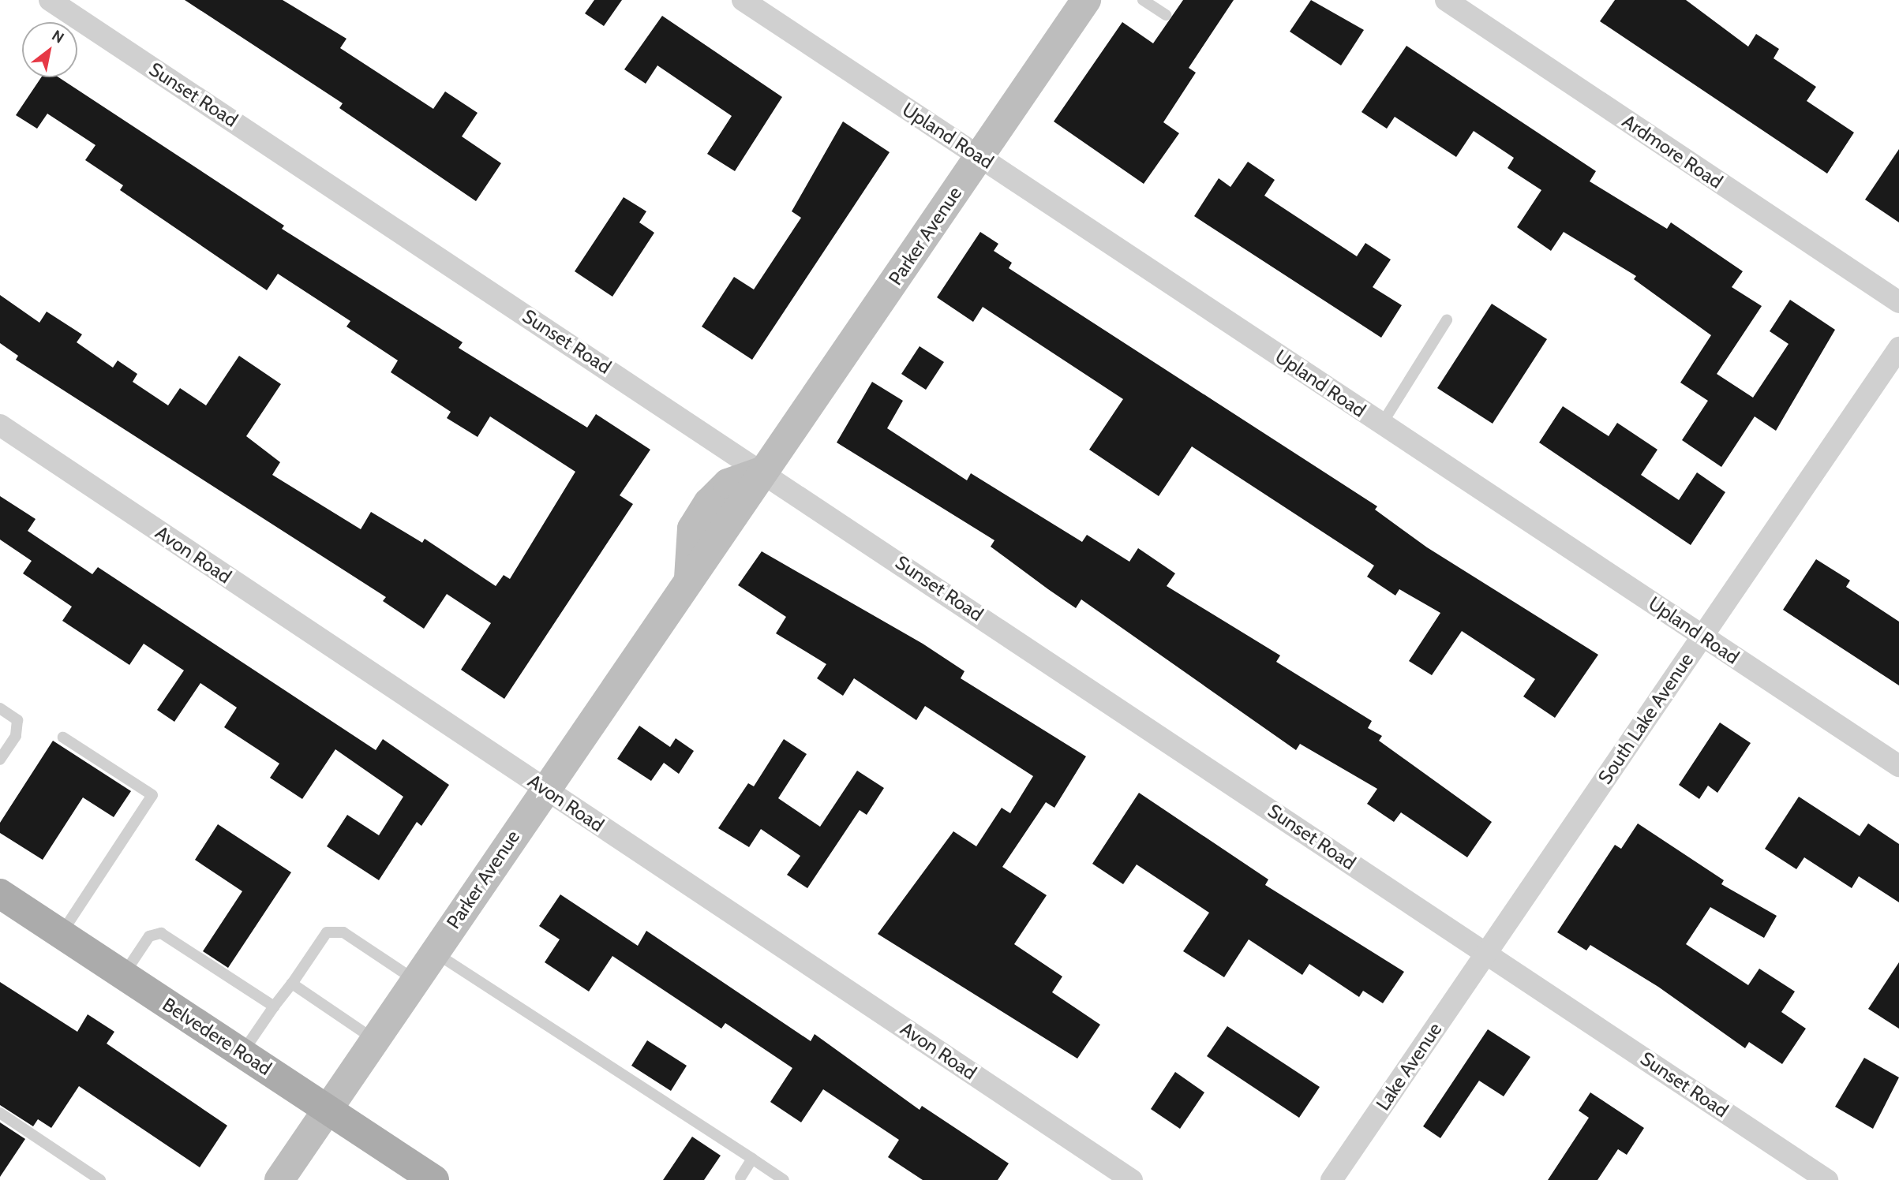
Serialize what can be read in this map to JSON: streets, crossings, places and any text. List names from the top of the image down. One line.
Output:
{"streets":{"main road":["Belvedere Road"],"street":["Sunset Road","Upland Road","Ardmore Road","Parker Avenue","Avon Road","South Lake Avenue","Lake Avenue"]},"crossings":[["Sunset Road","Parker Avenue"],["Sunset Road","South Lake Avenue"],["Sunset Road","Lake Avenue"],["Upland Road","Parker Avenue"],["Upland Road","South Lake Avenue"],["Parker Avenue","Avon Road"],["Parker Avenue","Belvedere Road"],["South Lake Avenue","Lake Avenue"]],"north":"top right"}
